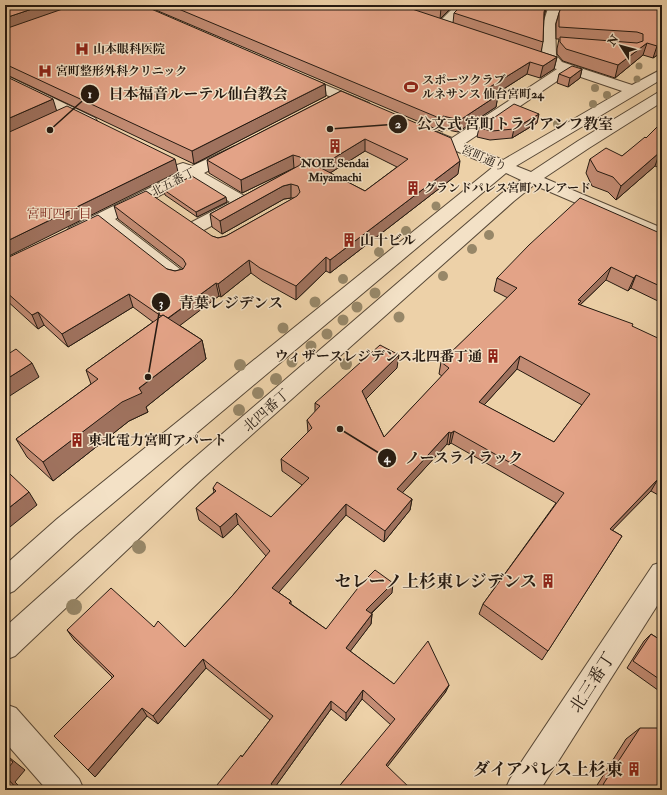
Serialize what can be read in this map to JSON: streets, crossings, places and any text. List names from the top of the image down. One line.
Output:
{"streets":{"street":["宮町通り","北五番丁","北四番丁","北三番丁"]},"crossings":[["宮町通り","北四番丁"]],"districts":["宮町四丁目"],"places":{"hospital":["山本眼科医院","宮町整形外科クリニック"],"sports":["スポーツクラブ ルネサンス 仙台宮町24"],"other":["公文式 宮町トライアンフ教室","日本福音ルーテル仙台教会","青葉レジデンス","ノースライラック"],"building":["NOIE Sendai Miyamachi","グランドパレス宮町ソレアード","山十ビル","ウィザースレジデンス北四番丁通","東北電力宮町アパート","セレーノ上杉東レジデンス","ダイアパレス上杉東"]},"north":"top left"}
